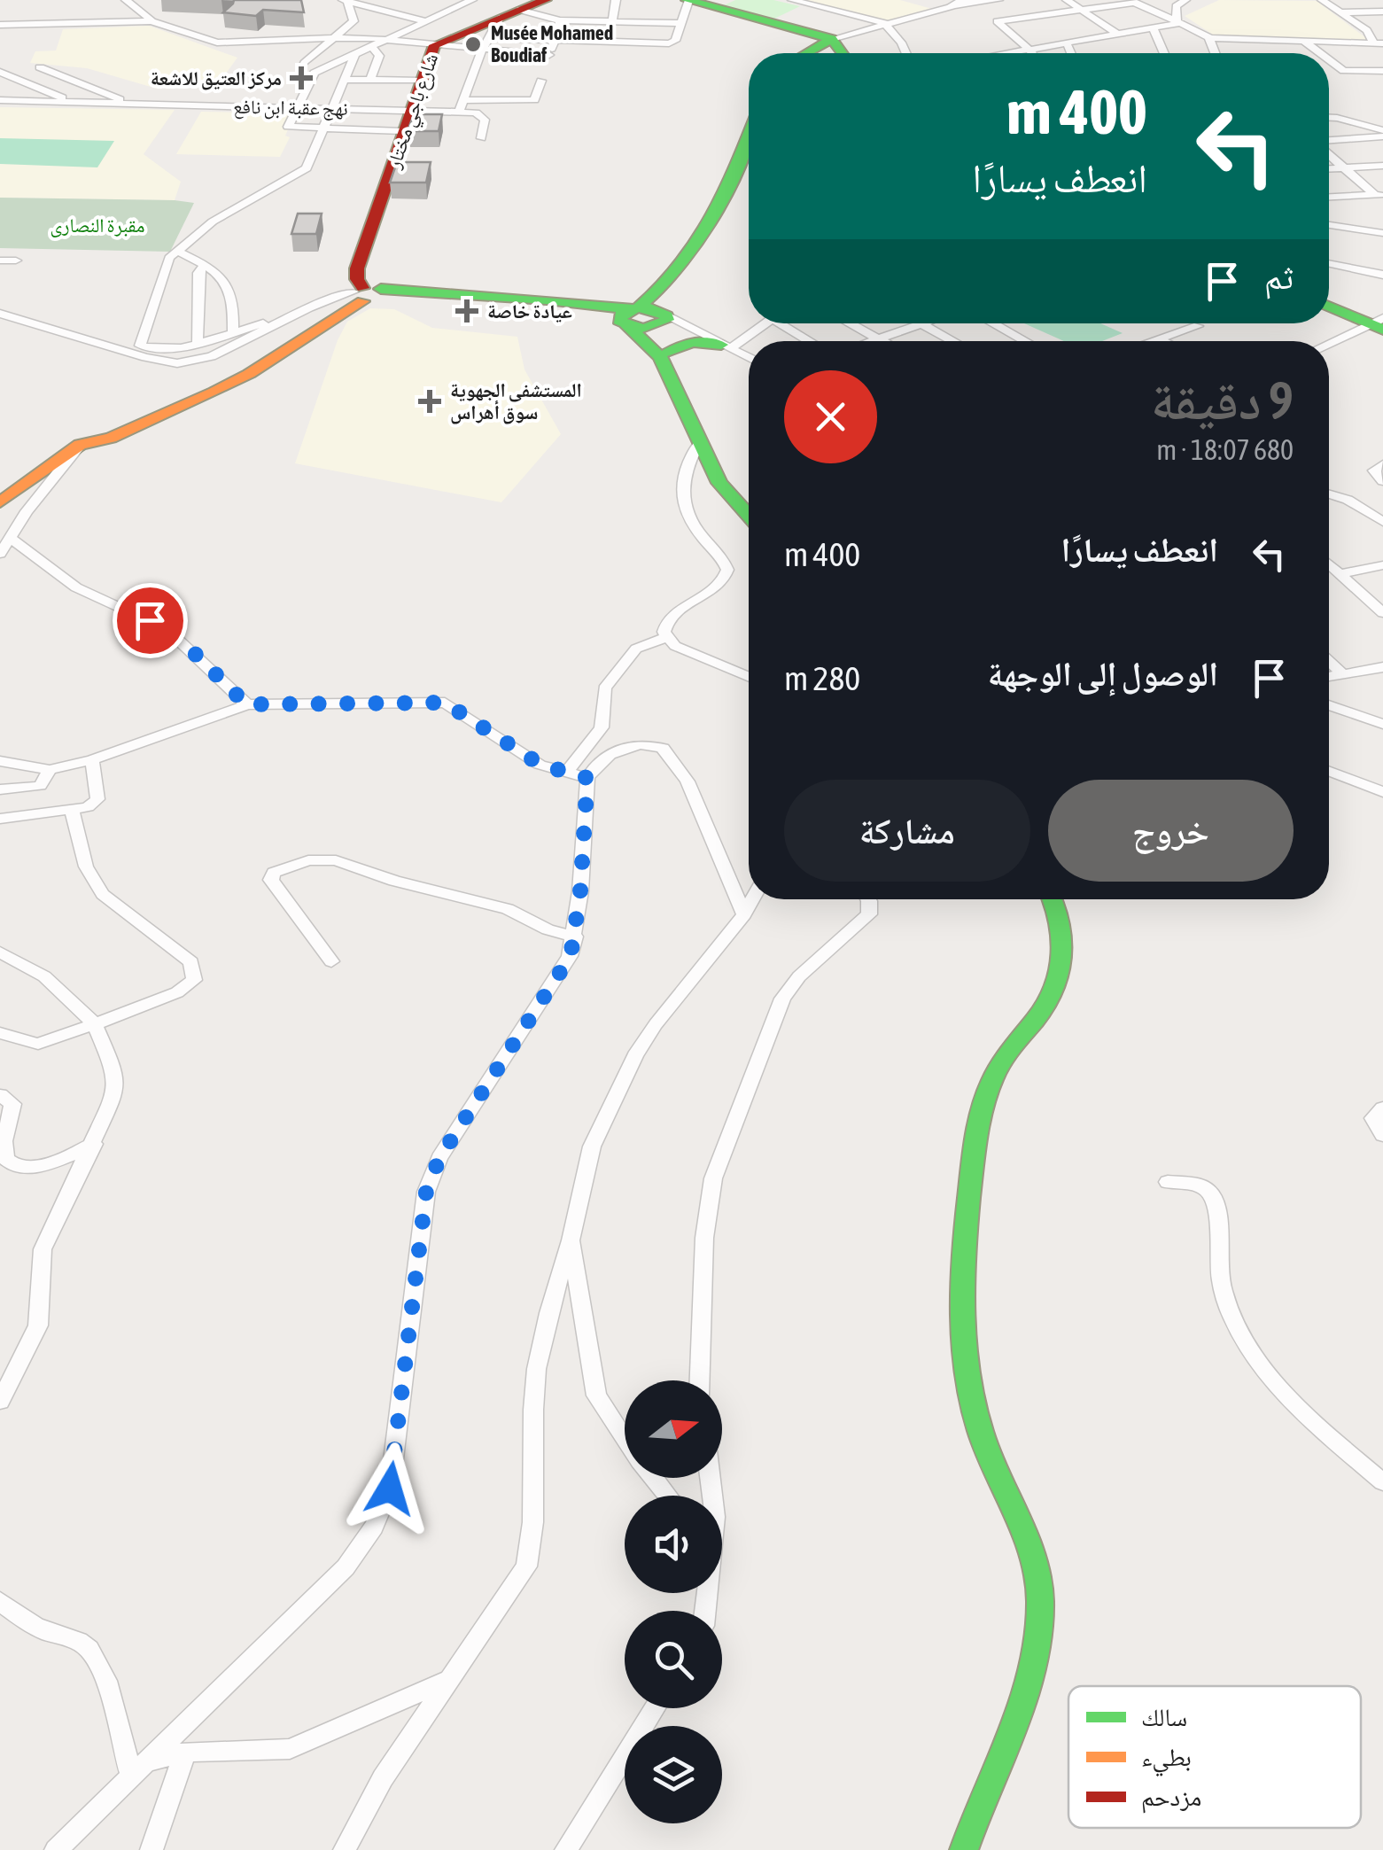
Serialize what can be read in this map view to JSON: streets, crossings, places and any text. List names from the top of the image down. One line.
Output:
{"streets":{"street":["نهج عقبة ابن نافع","شارع باجي مختار"]},"crossings":[["نهج عقبة ابن نافع","شارع باجي مختار"]],"parks":["مقبرة النصارى"],"places":{"other":["Musée Mohamed Boudiaf"],"health":["مركز العتيق للاشعة","عيادة خاصة","المستشفى الجهوية سوق أهراس"]},"legend":["سالك","بطيء","مزدحم"],"north":"right","page":{"turn":["400 m","انعطف يسارًا"],"then":"ثم","heading":["9 دقيقة","680 m · 18:07"],"list":[{"name":"انعطف يسارًا","value":"400 m"},{"name":"الوصول إلى الوجهة","value":"280 m"}],"buttons":["خروج","مشاركة"]}}
